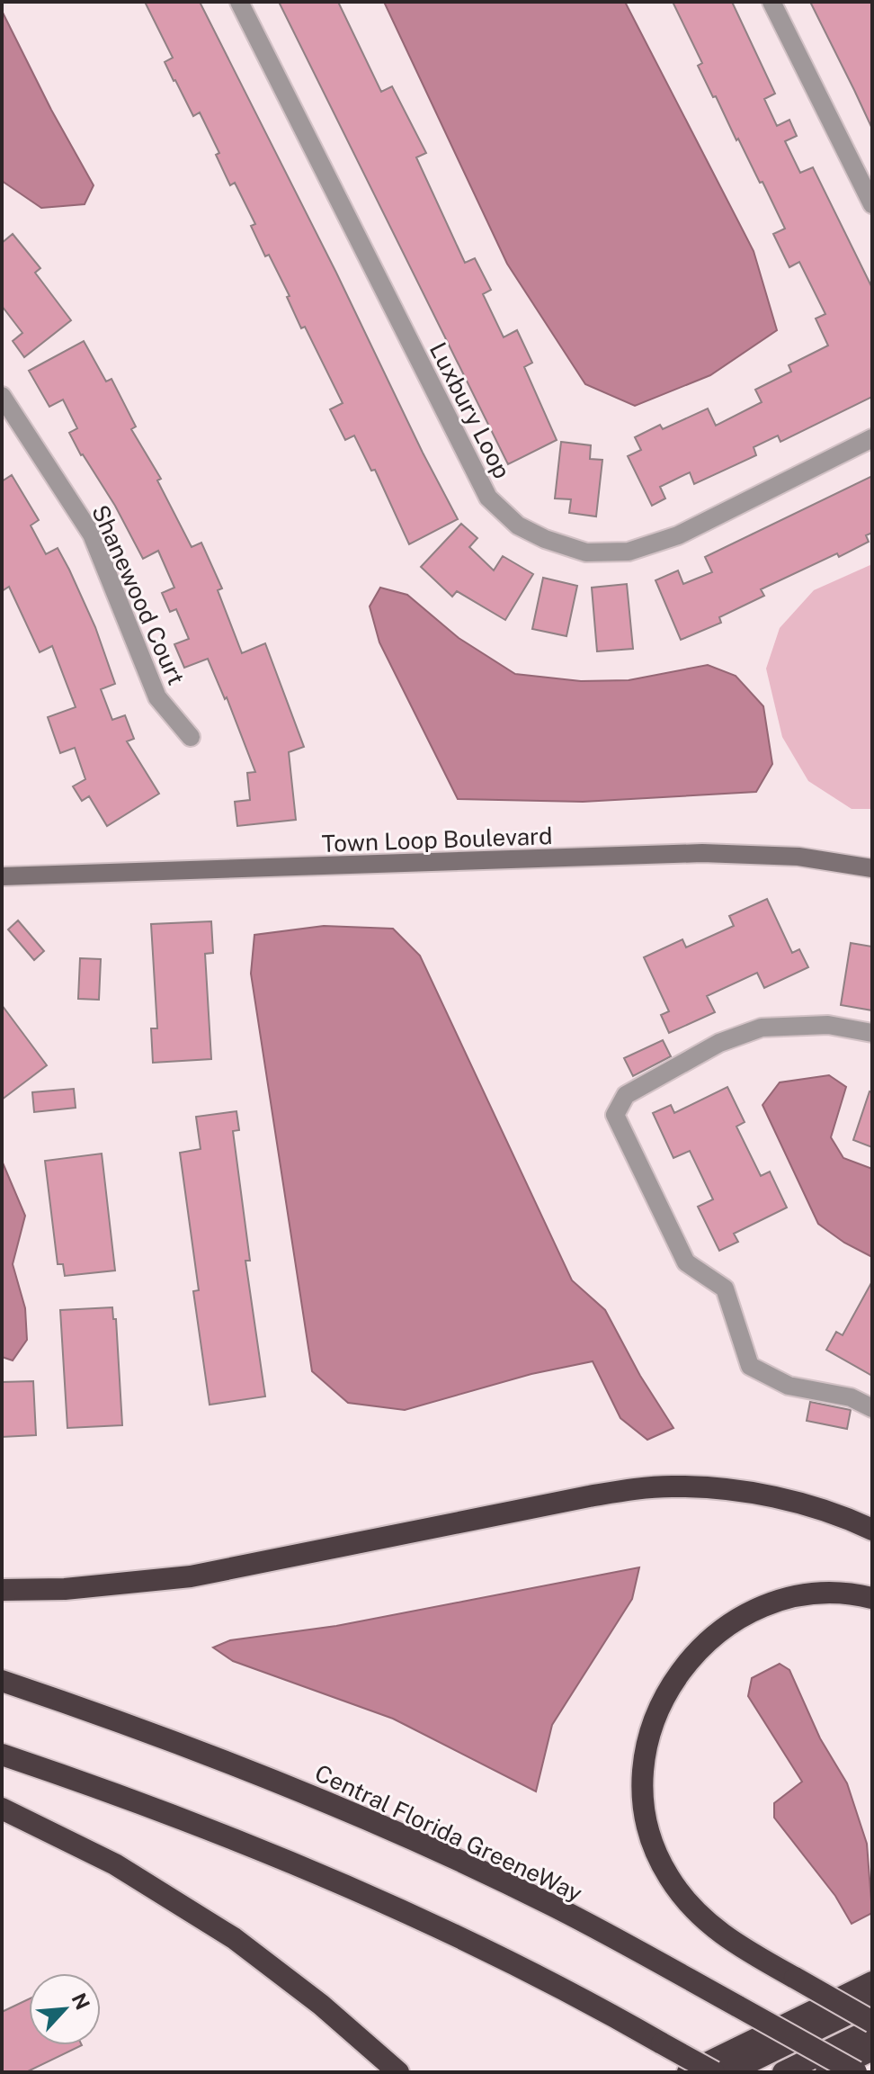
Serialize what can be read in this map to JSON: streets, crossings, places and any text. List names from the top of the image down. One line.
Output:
{"streets":{"highway":["Central Florida GreeneWay"],"street":["Luxbury Loop","Shanewood Court","Town Loop Boulevard"]},"north":"top right"}
